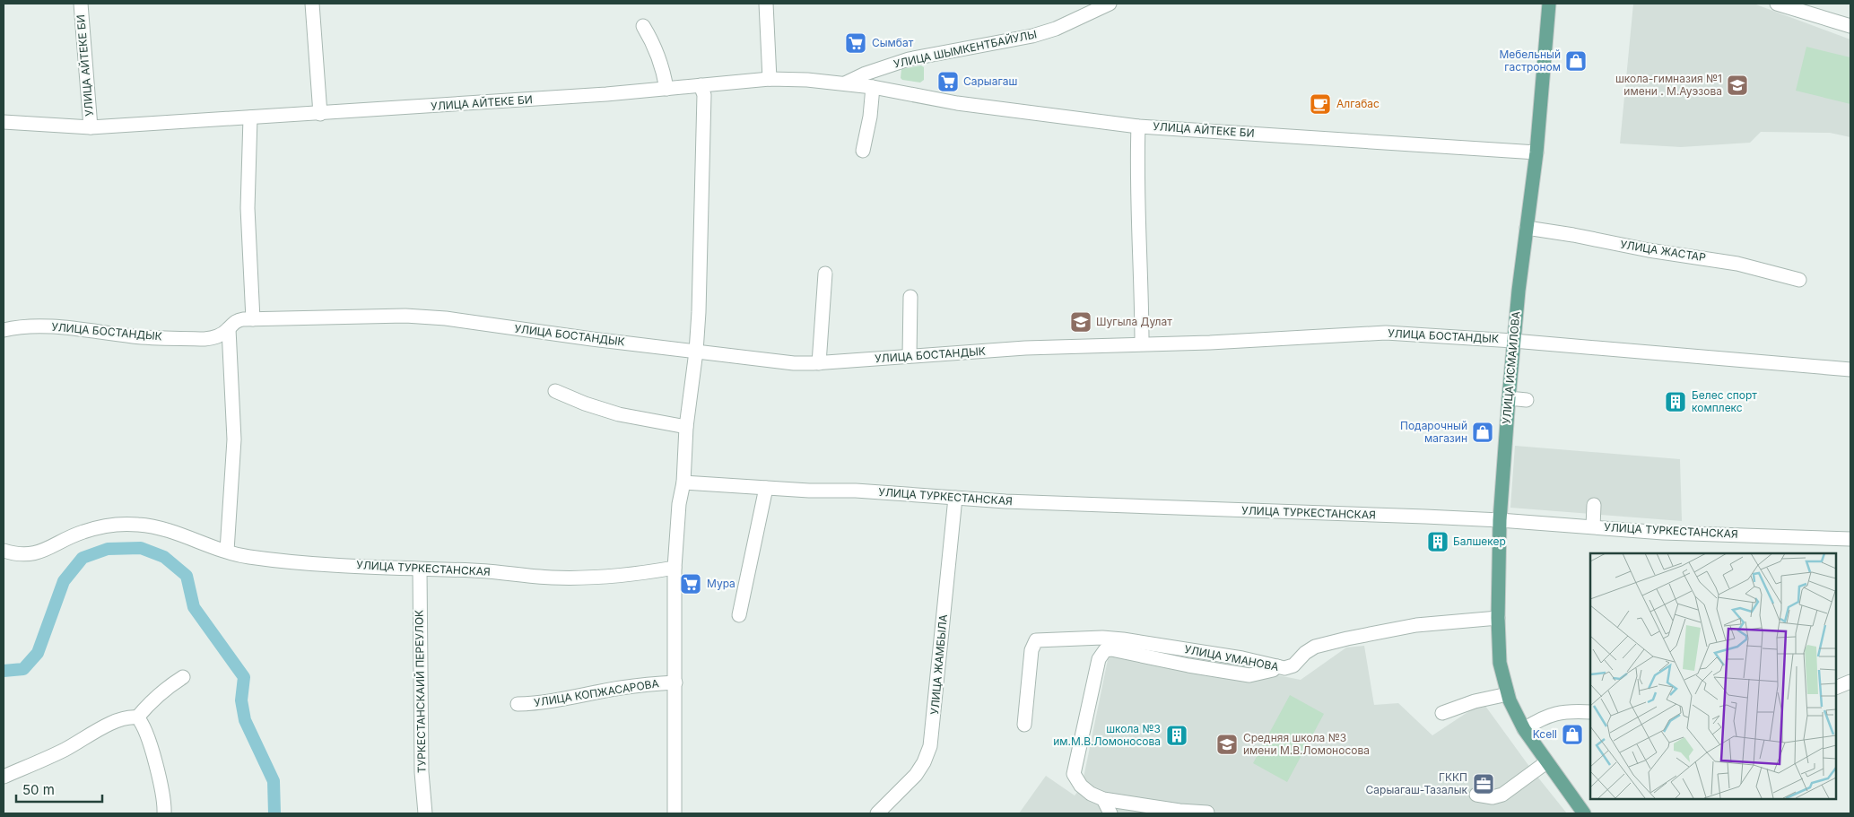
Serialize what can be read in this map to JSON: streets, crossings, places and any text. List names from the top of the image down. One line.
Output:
{"streets":{"main road":["УЛИЦА ИСМАИЛОВА"],"street":["УЛИЦА ШЫМКЕНТБАЙУЛЫ","УЛИЦА АЙТЕКЕ БИ","УЛИЦА ЖАСТАР","УЛИЦА БОСТАНДЫК","УЛИЦА ТУРКЕСТАНСКАЯ","УЛИЦА УМАНОВА","УЛИЦА ЖАМБЫЛА","ТУРКЕСТАНСКАИЙ ПЕРЕУЛОК","УЛИЦА КОПЖАСАРОВА"]},"crossings":[["УЛИЦА ШЫМКЕНТБАЙУЛЫ","УЛИЦА АЙТЕКЕ БИ"],["УЛИЦА АЙТЕКЕ БИ","УЛИЦА ИСМАИЛОВА"],["УЛИЦА ЖАСТАР","УЛИЦА ИСМАИЛОВА"],["УЛИЦА БОСТАНДЫК","УЛИЦА ИСМАИЛОВА"],["УЛИЦА ИСМАИЛОВА","УЛИЦА ТУРКЕСТАНСКАЯ"],["УЛИЦА ИСМАИЛОВА","УЛИЦА УМАНОВА"],["УЛИЦА ТУРКЕСТАНСКАЯ","УЛИЦА ЖАМБЫЛА"],["УЛИЦА ТУРКЕСТАНСКАЯ","ТУРКЕСТАНСКАИЙ ПЕРЕУЛОК"],["УЛИЦА ТУРКЕСТАНСКАЯ","УЛИЦА КОПЖАСАРОВА"]],"places":{"supermarket":["Сымбат","Сарыагаш","Мура"],"shop":["Мебельный гастроном","Подарочный магазин","Kcell"],"school or university":["школа-гимназия №1 имени . М.Ауэзова","Шугыла Дулат","Средняя школа №3 имени М.В.Ломоносова"],"cafe":["Алгабас"],"building":["Белес спорт комплекс","Балшекер","школа №3 им.М.В.Ломоносова"],"office":["ГККП Сарыагаш-Тазалык"]},"scale_bar":"50 m"}
